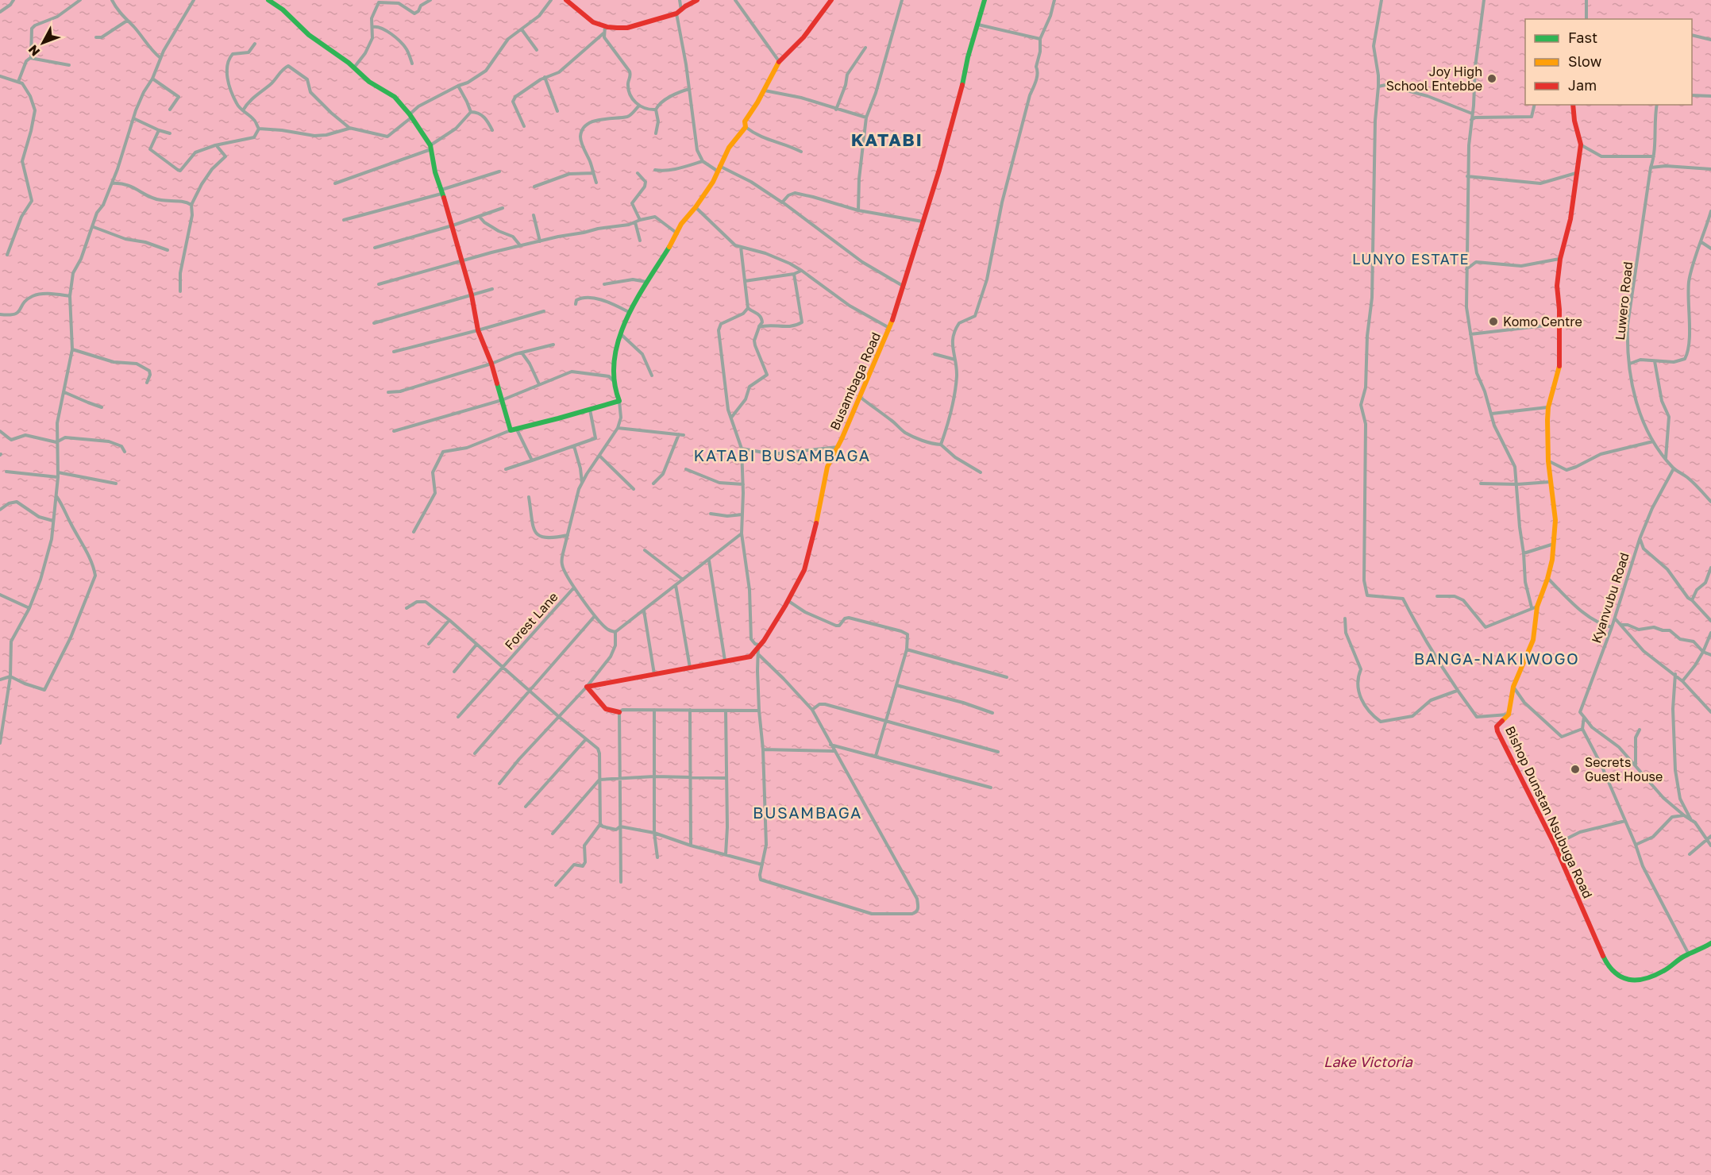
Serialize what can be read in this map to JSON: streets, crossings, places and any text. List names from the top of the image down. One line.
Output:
{"streets":{"street":["Luwero Road","Busambaga Road","Kyanvubu Road","Forest Lane","Bishop Dunstan Nsubuga Road"]},"crossings":[["Luwero Road","Kyanvubu Road"]],"districts":["KATABI","LUNYO ESTATE","KATABI BUSAMBAGA","BANGA-NAKIWOGO","BUSAMBAGA"],"water":["Lake Victoria"],"places":["Joy High School Entebbe","Komo Centre","Secrets Guest House"],"legend":["Fast","Slow","Jam"],"north":"bottom left"}
